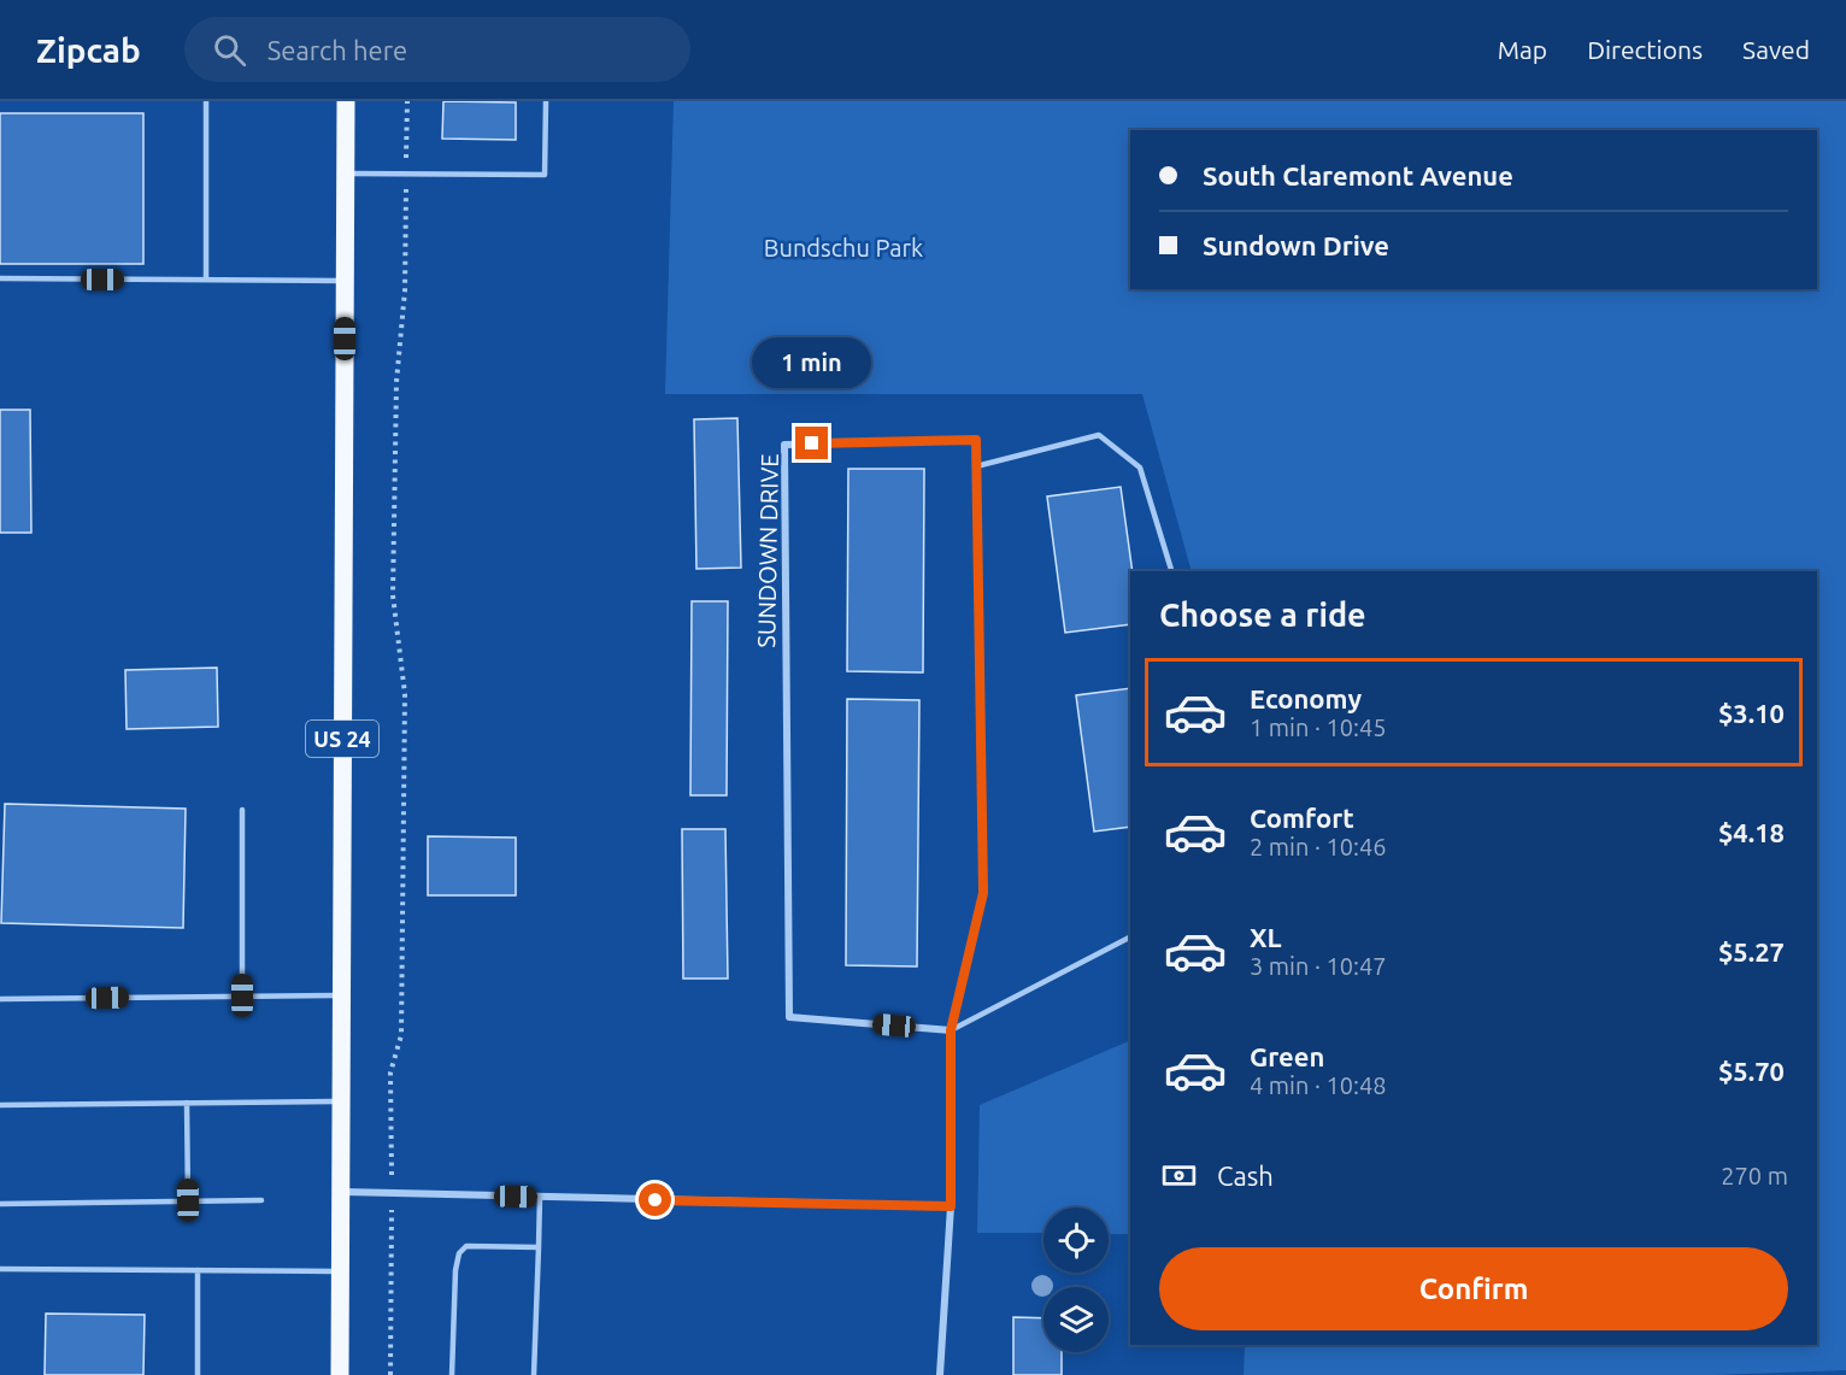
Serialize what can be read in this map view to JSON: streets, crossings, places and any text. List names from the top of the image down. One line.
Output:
{"streets":{"main road":["US 24"],"street":["SUNDOWN DRIVE"]},"parks":["Bundschu Park"],"page":{"header":"Zipcab","search":"Search here","nav":["Map","Directions","Saved"],"banner":["South Claremont Avenue","Sundown Drive"],"bubble":"1 min","heading":"Choose a ride","list":[{"name":"Economy","note":"1 min · 10:45","value":"$3.10"},{"name":"Comfort","note":"2 min · 10:46","value":"$4.18"},{"name":"XL","note":"3 min · 10:47","value":"$5.27"},{"name":"Green","note":"4 min · 10:48","value":"$5.70"}],"pay":["Cash","270 m"],"buttons":"Confirm"}}
